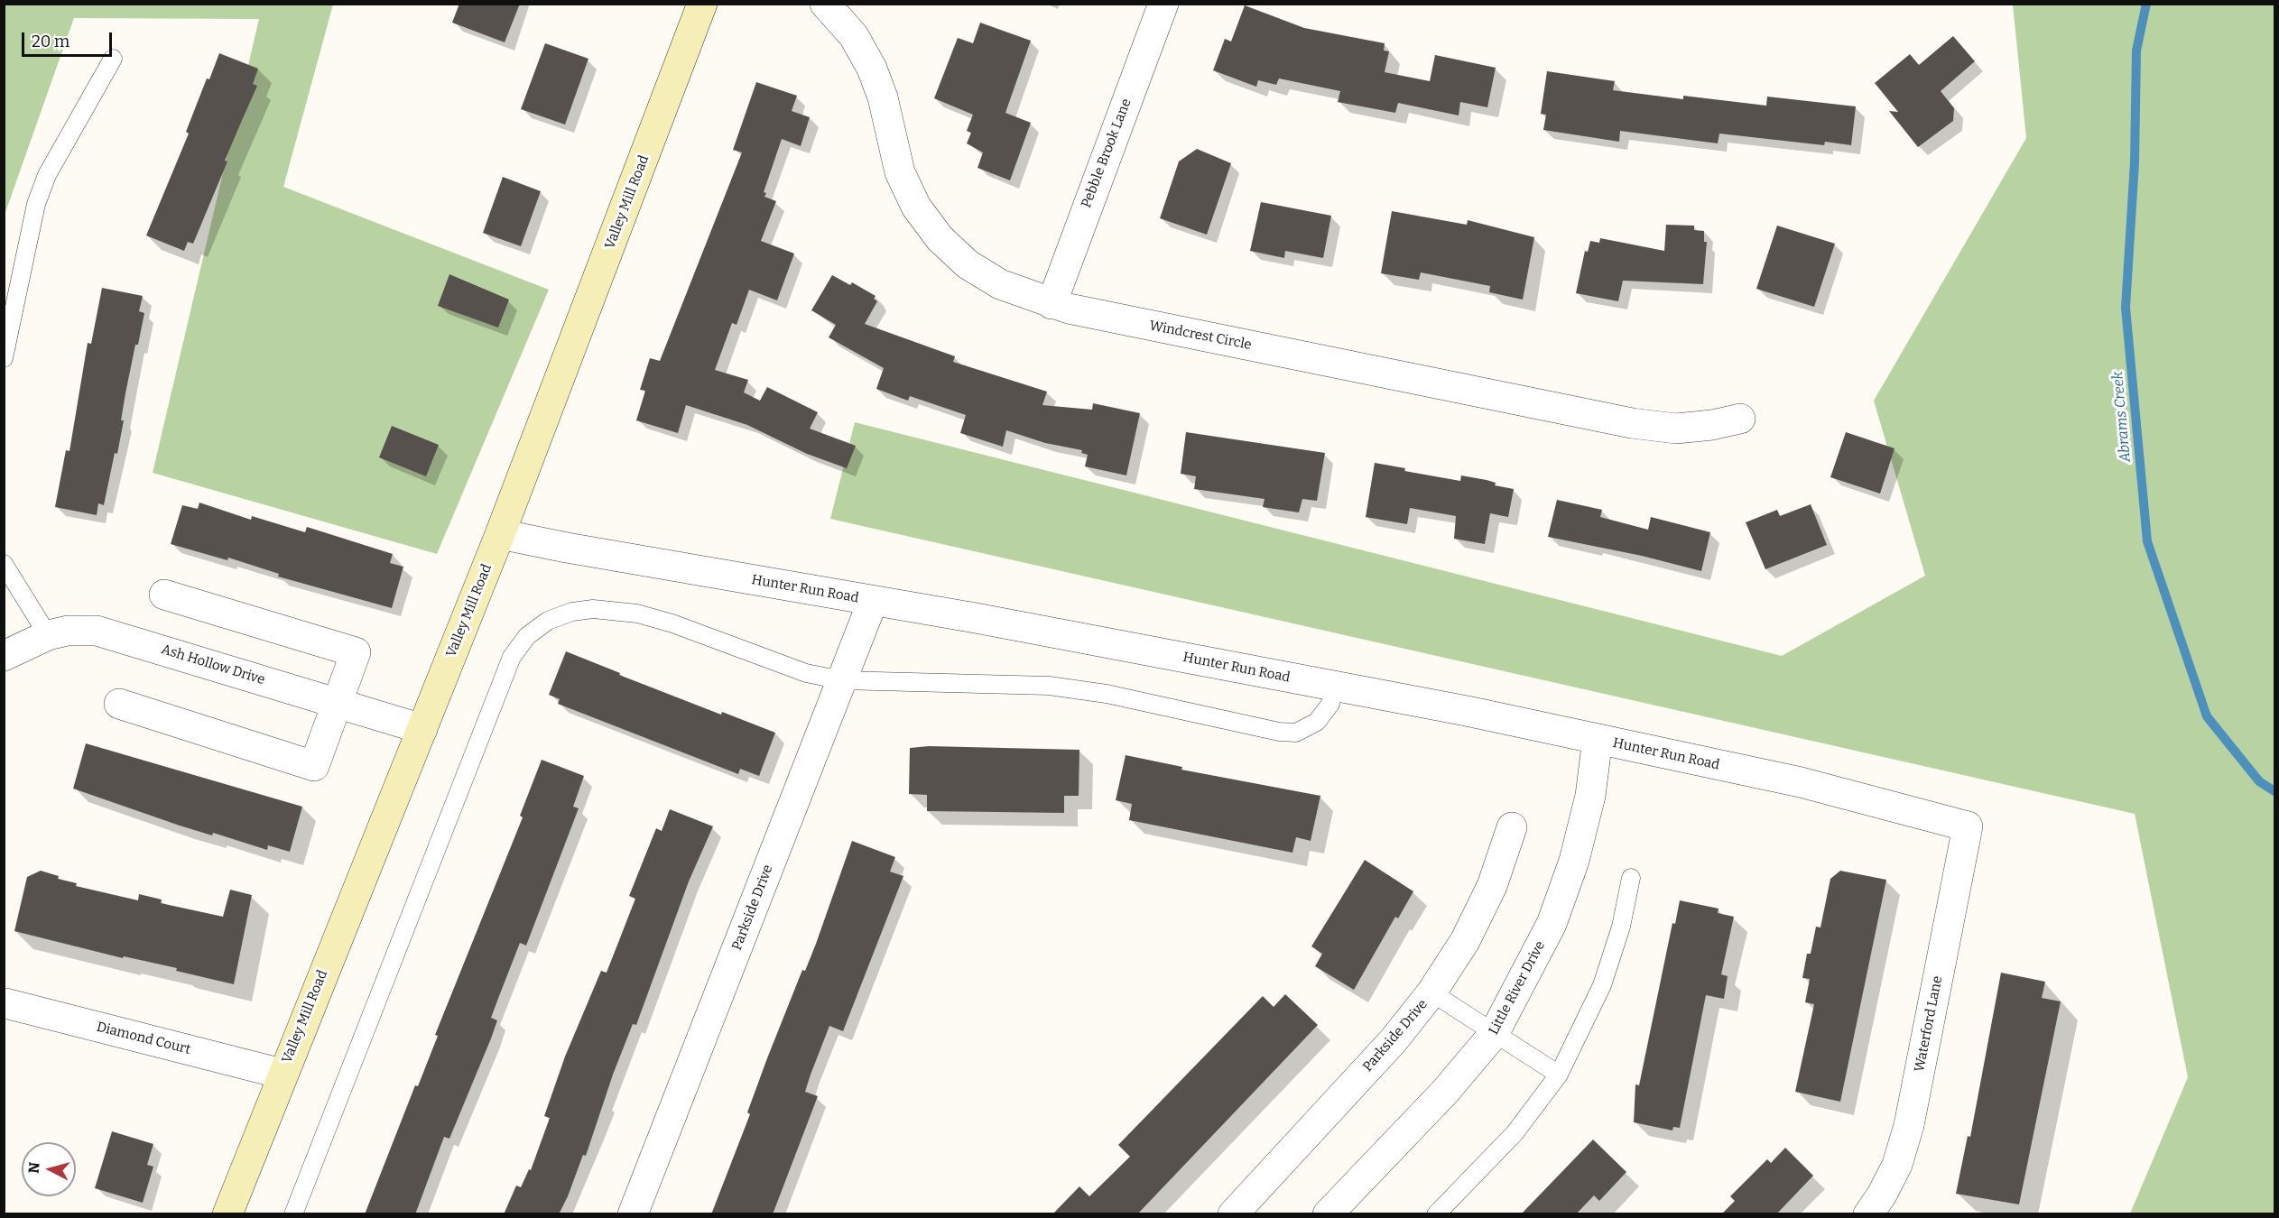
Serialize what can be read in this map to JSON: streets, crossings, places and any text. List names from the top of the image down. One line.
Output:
{"streets":{"street":["Pebble Brook Lane","Valley Mill Road","Windcrest Circle","Hunter Run Road","Ash Hollow Drive","Parkside Drive","Little River Drive","Waterford Lane","Diamond Court"]},"crossings":[["Pebble Brook Lane","Windcrest Circle"],["Valley Mill Road","Hunter Run Road"],["Valley Mill Road","Ash Hollow Drive"],["Valley Mill Road","Diamond Court"],["Hunter Run Road","Parkside Drive"],["Hunter Run Road","Little River Drive"],["Hunter Run Road","Waterford Lane"]],"water":["Abrams Creek"],"scale_bar":"20 m","north":"left"}
